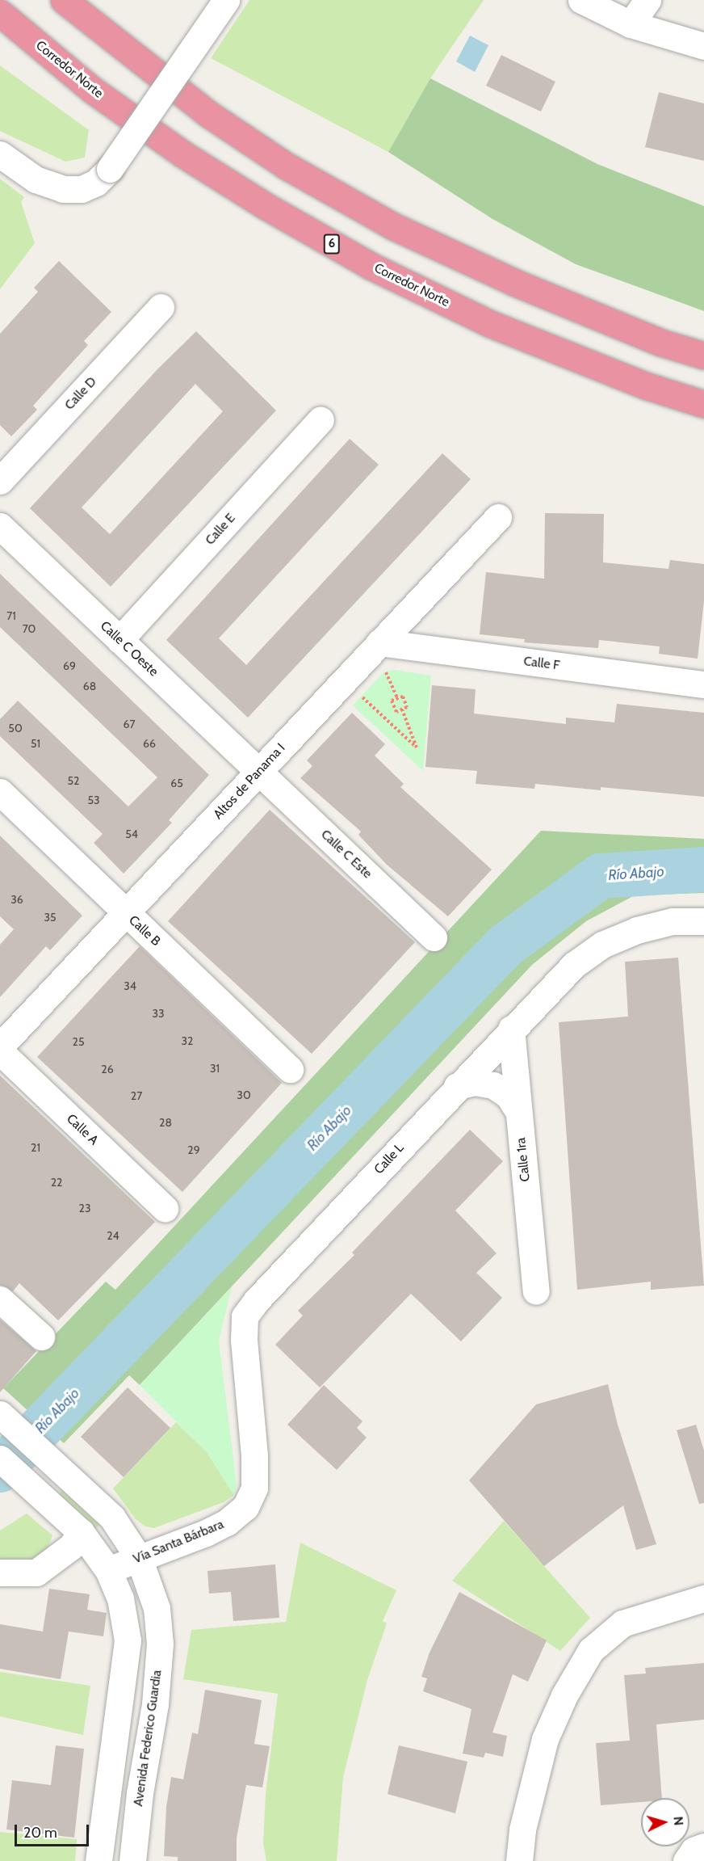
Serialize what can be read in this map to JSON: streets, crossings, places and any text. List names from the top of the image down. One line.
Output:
{"streets":{"highway":["Corredor Norte","6"],"street":["Calle D","Calle E","Calle C Oeste","Calle F","Altos de Panama I","Calle C Este","Calle B","Calle A","Calle L","Calle 1ra","Vía Santa Bárbara","Avenida Federico Guardia"]},"crossings":[["Calle E","Calle C Oeste"],["Calle C Oeste","Altos de Panama I"],["Calle C Oeste","Calle C Este"],["Calle F","Altos de Panama I"],["Altos de Panama I","Calle C Este"],["Altos de Panama I","Calle B"],["Calle L","Calle 1ra"],["Calle L","Vía Santa Bárbara"],["Vía Santa Bárbara","Avenida Federico Guardia"]],"water":["Río Abajo"],"house_numbers":["71","70","69","68","67","50","51","66","52","65","53","54","36","35","34","33","32","25","31","26","30","27","28","21","29","22","23","24"],"scale_bar":"20 m","north":"right"}
